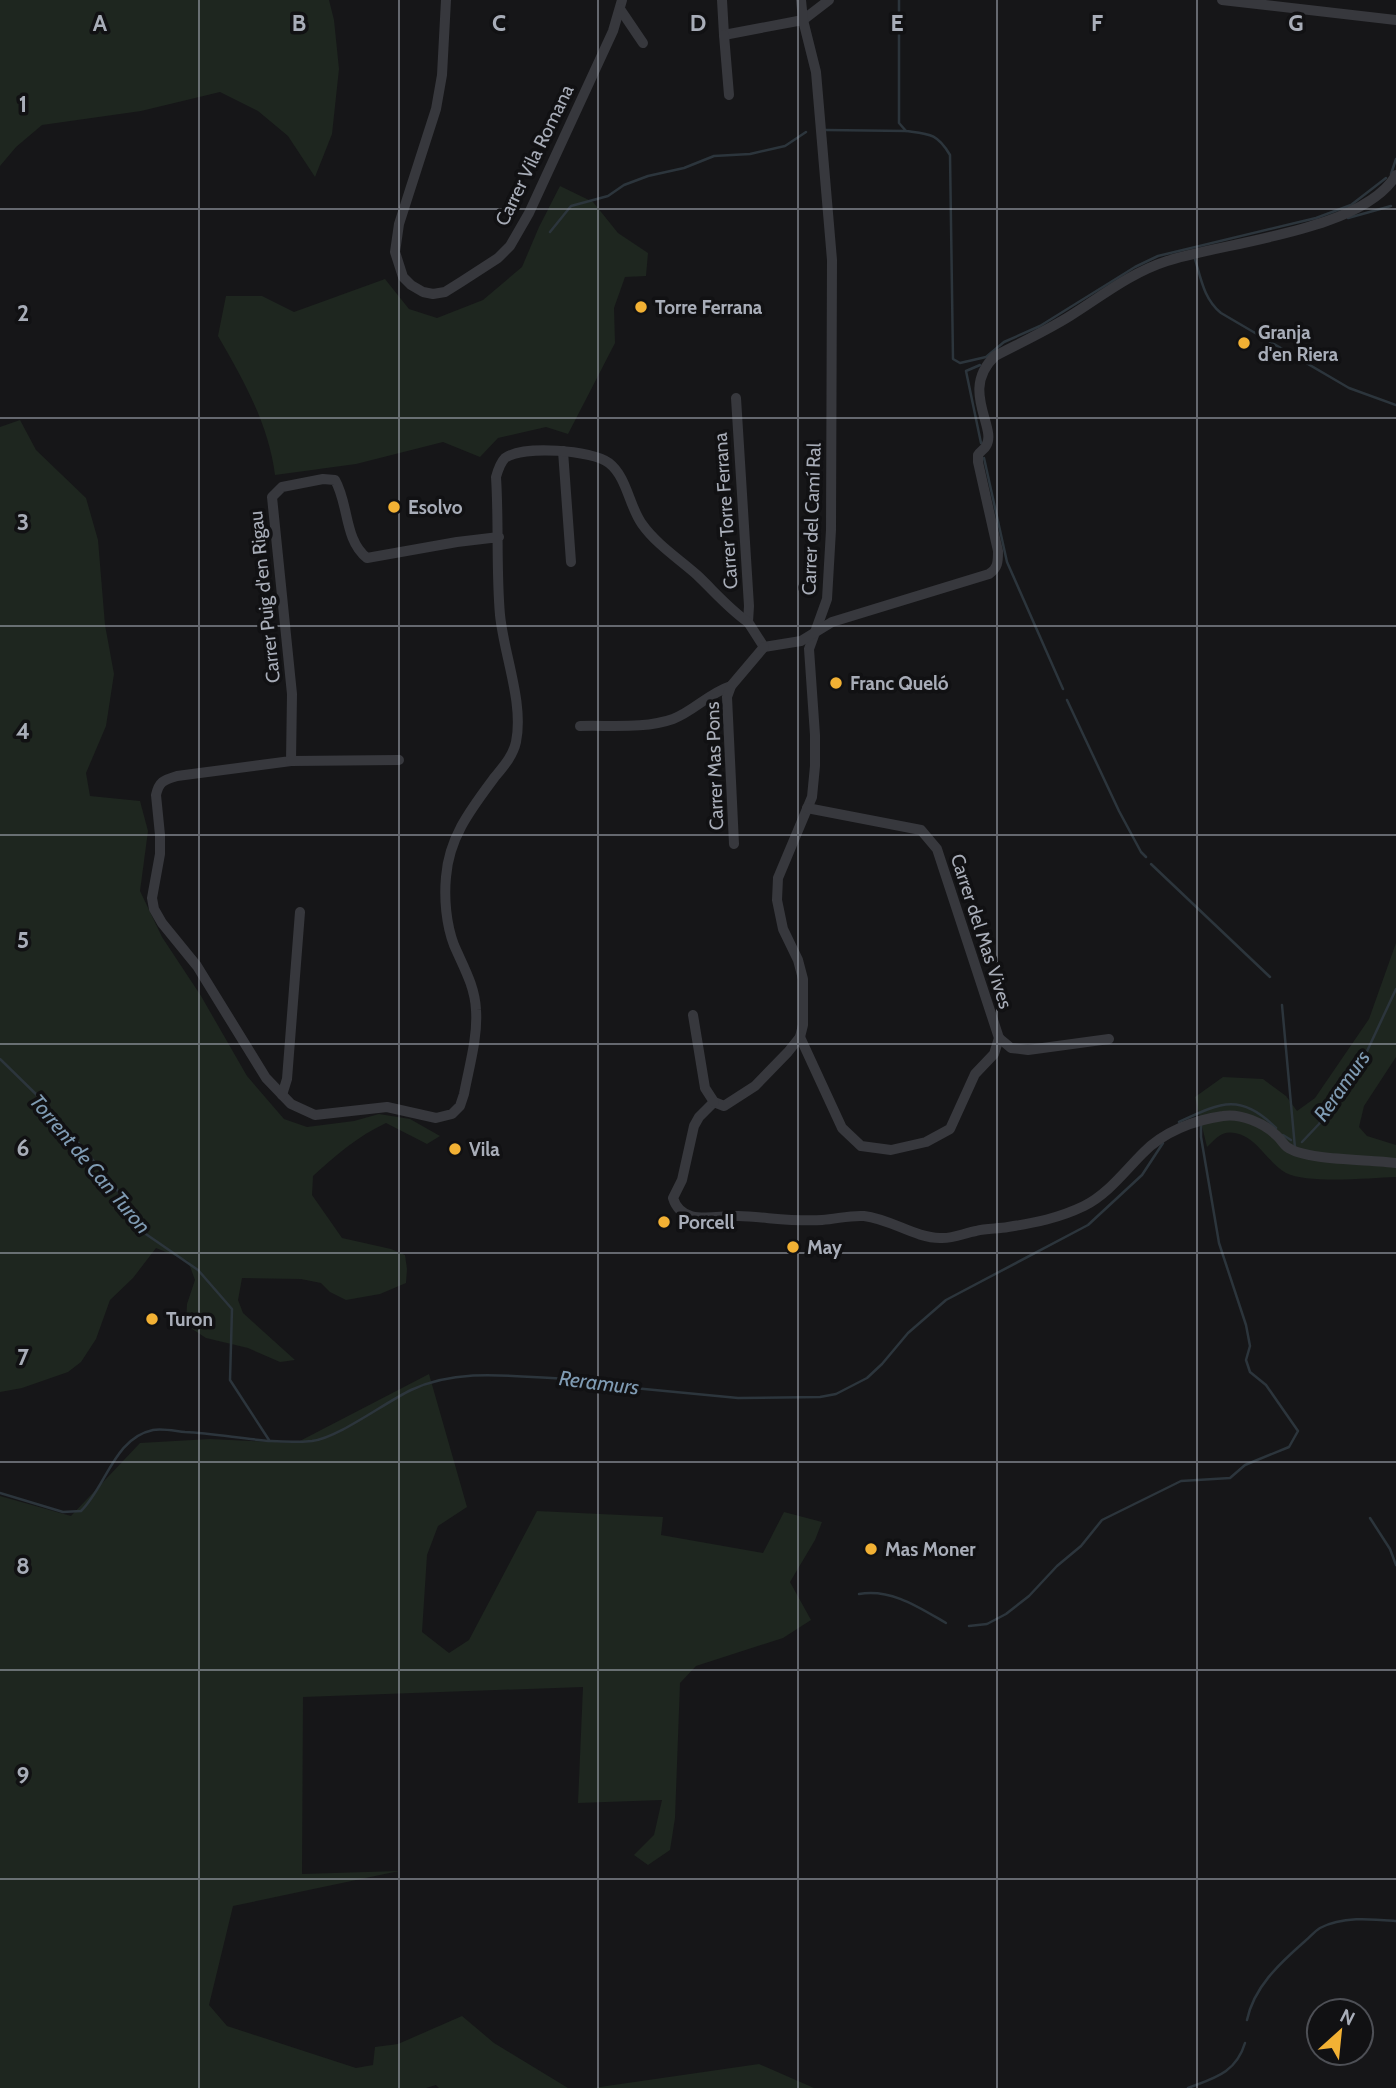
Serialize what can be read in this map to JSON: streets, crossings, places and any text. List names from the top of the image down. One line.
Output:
{"streets":{"street":["Carrer Vila Romana","Carrer Torre Ferrana","Carrer del Camí Ral","Carrer Puig d'en Rigau","Carrer Mas Pons","Carrer del Mas Vives"]},"crossings":[["Carrer Torre Ferrana","Carrer Puig d'en Rigau"],["Carrer Torre Ferrana","Carrer Mas Pons"],["Carrer del Camí Ral","Carrer del Mas Vives"]],"water":["Reramurs","Torrent de Can Turon"],"places":["Torre Ferrana","Granja d'en Riera","Esolvo","Franc Queló","Vila","Porcell","May","Turon","Mas Moner"],"north":"top right","grid":{"columns":["A","B","C","D","E","F","G"],"rows":["1","2","3","4","5","6","7","8","9"]}}
